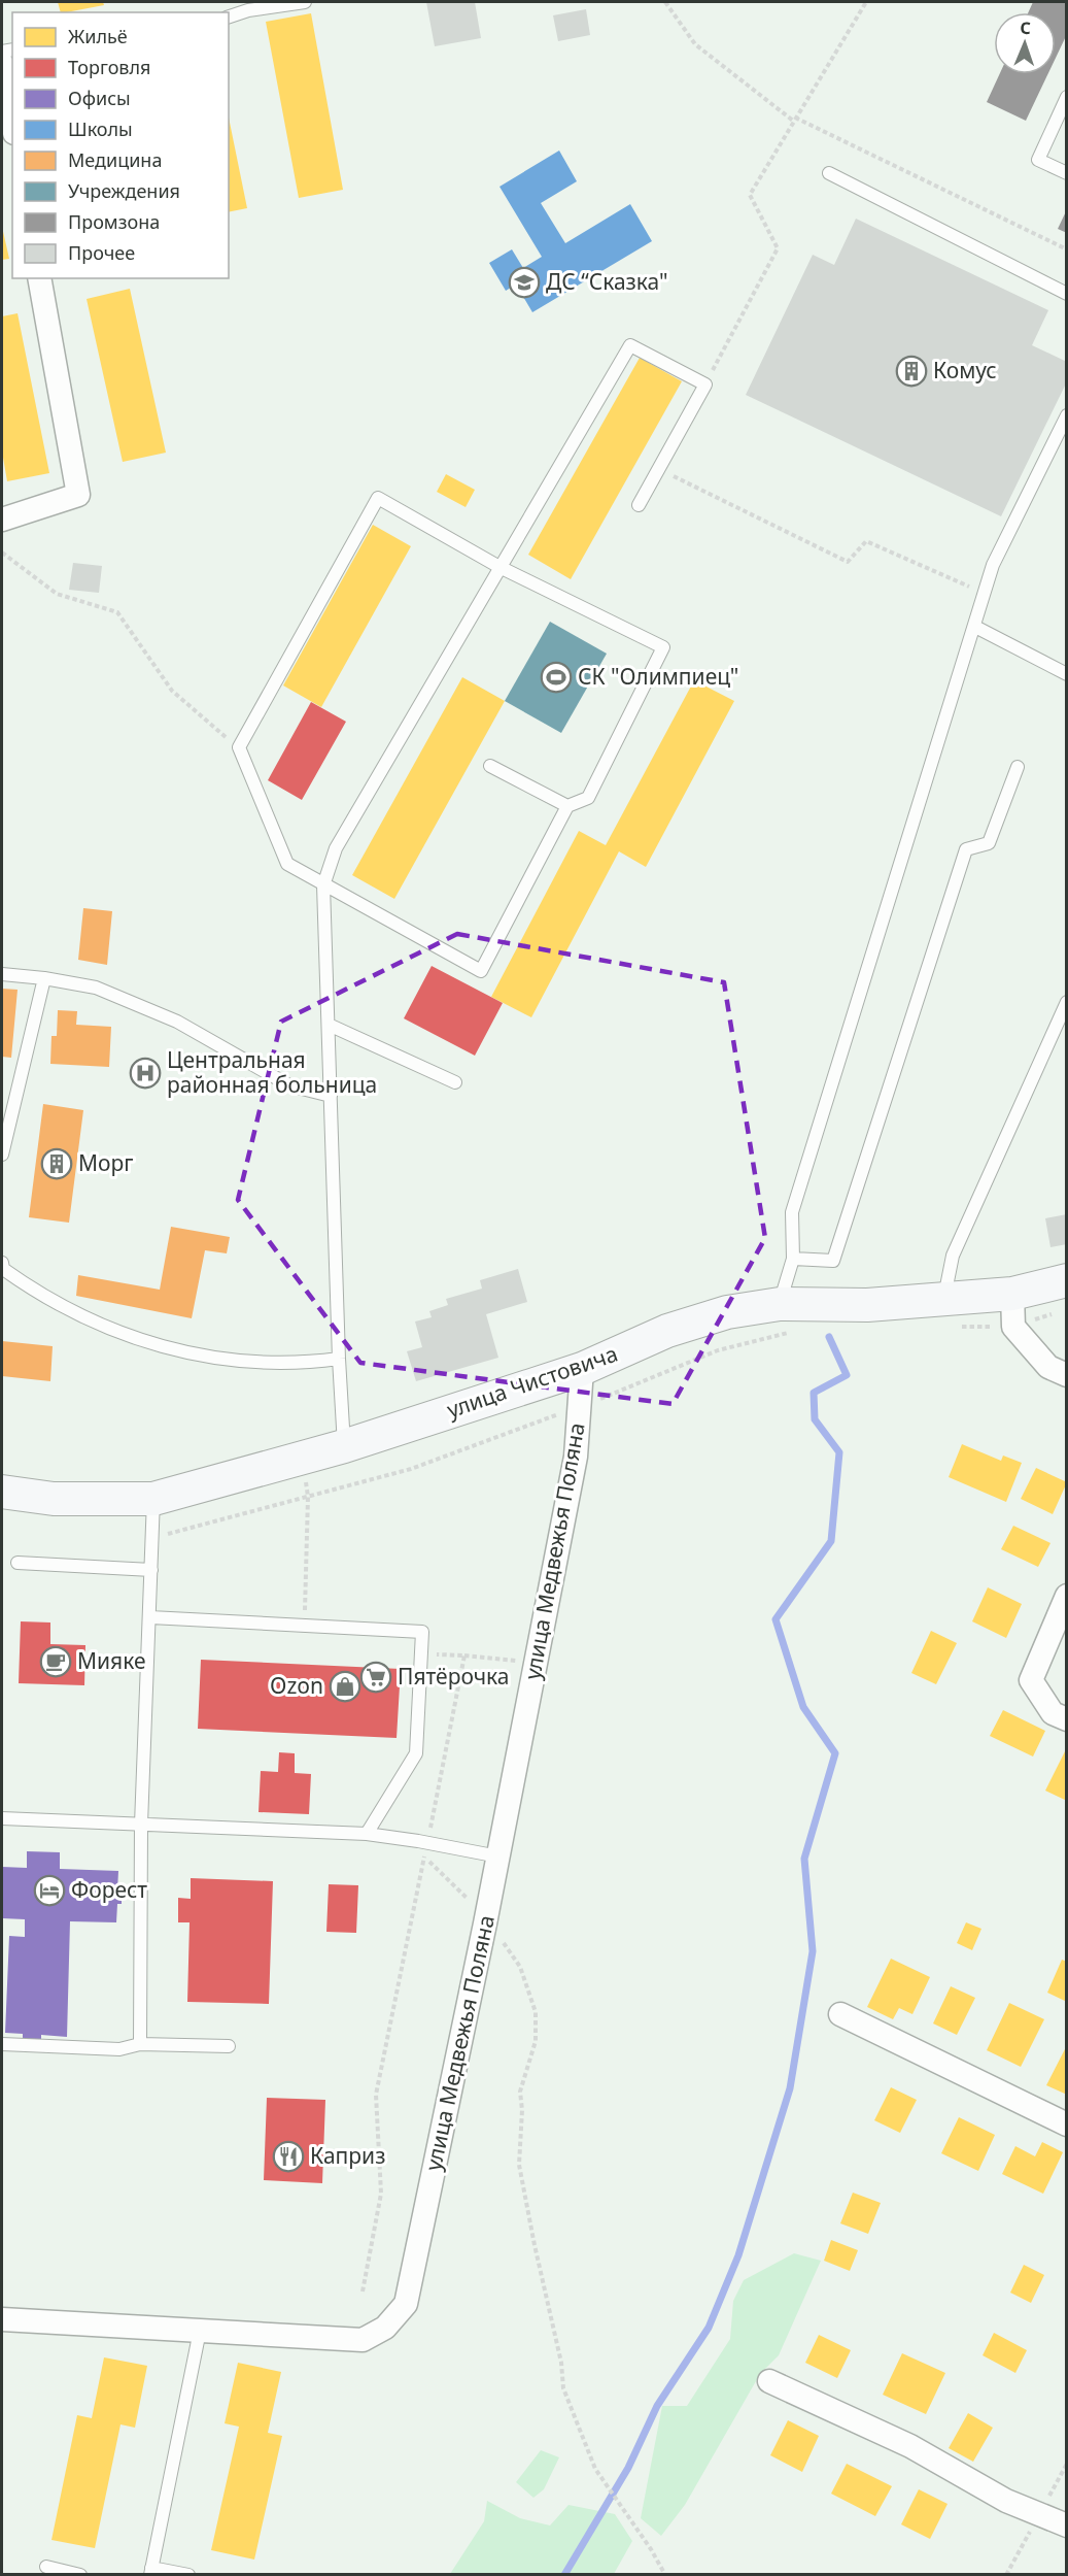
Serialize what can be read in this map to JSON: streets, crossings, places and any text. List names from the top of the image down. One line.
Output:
{"streets":{"street":["улица Чистовича","улица Медвежья Поляна"]},"crossings":[["улица Чистовича","улица Медвежья Поляна"]],"places":{"school or university":["ДС “Сказка\""],"building":["Комус","Морг"],"sports":["СК \"Олимпиец\""],"hospital":["Центральная районная больница"],"cafe":["Мияке"],"supermarket":["Пятёрочка"],"shop":["Ozon"],"hotel":["Форест"],"restaurant":["Каприз"]},"legend":["Жильё","Торговля","Офисы","Школы","Медицина","Учреждения","Промзона","Прочее"],"north":"top"}
